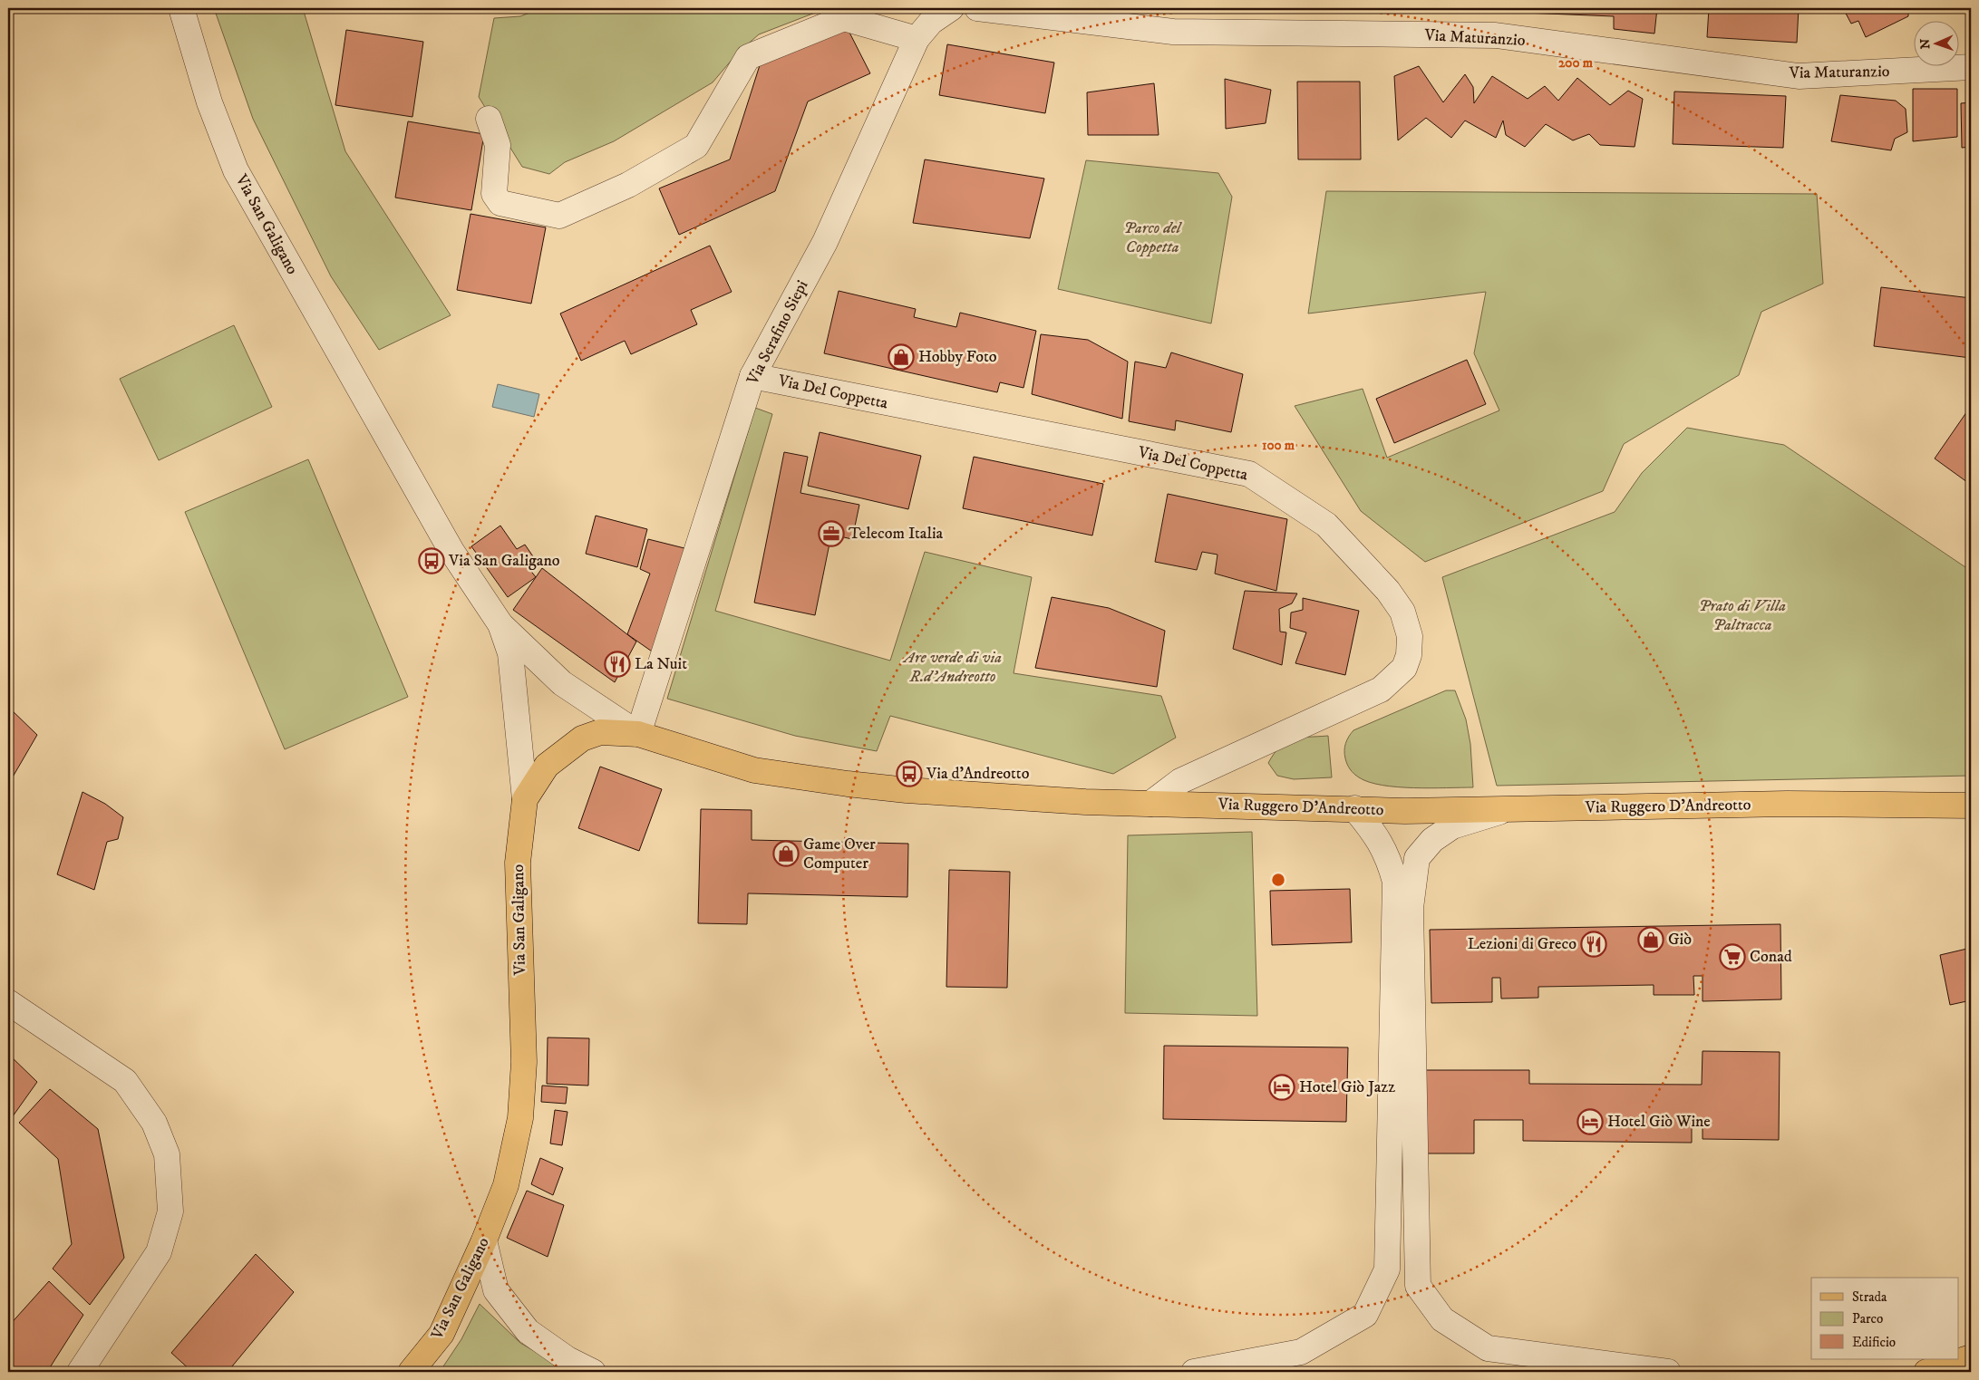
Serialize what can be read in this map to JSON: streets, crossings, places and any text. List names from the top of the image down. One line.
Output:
{"streets":{"main road":["Via San Galigano","Via Ruggero D'Andreotto"],"street":["Via Maturanzio","Via Serafino Siepi","Via Del Coppetta"]},"crossings":[["Via San Galigano","Via Ruggero D'Andreotto"],["Via Serafino Siepi","Via Del Coppetta"],["Via Serafino Siepi","Via Ruggero D'Andreotto"],["Via Del Coppetta","Via Ruggero D'Andreotto"]],"parks":["Parco del Coppetta","Prato di Villa Paltracca","Are verde di via R.d'Andreotto"],"places":{"shop":["Hobby Foto","Game Over Computer","Giò"],"office":["Telecom Italia"],"bus stop":["Via San Galigano","Via d'Andreotto"],"restaurant":["La Nuit","Lezioni di Greco"],"supermarket":["Conad"],"hotel":["Hotel Giò Jazz","Hotel Giò Wine"]},"legend":["Strada","Parco","Edificio"],"north":"left","rings":["200 m","100 m"]}
